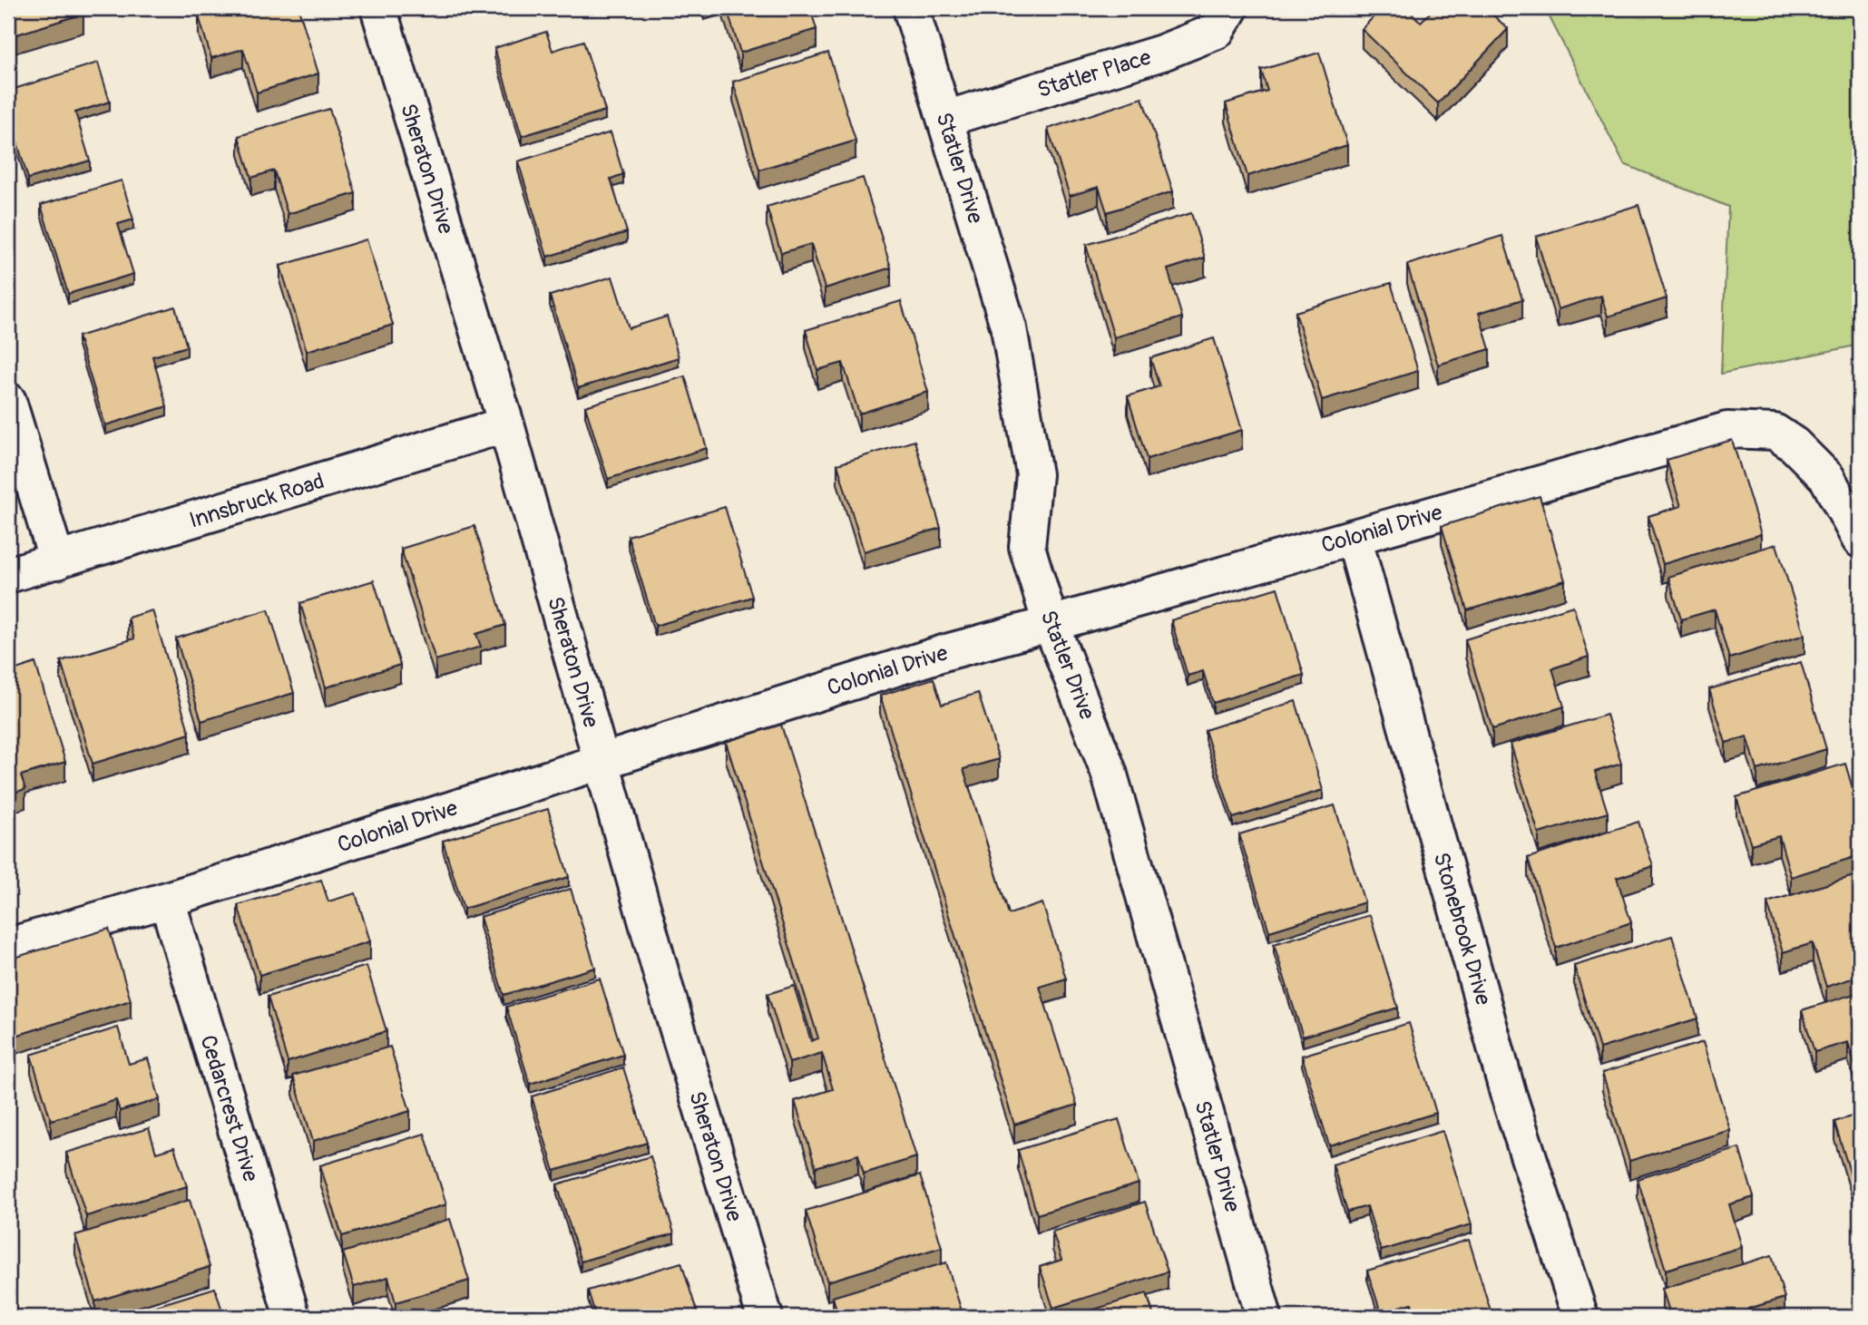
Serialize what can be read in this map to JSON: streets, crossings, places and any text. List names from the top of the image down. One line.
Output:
{"streets":{"street":["Statler Place","Statler Drive","Sheraton Drive","Innsbruck Road","Colonial Drive","Stonebrook Drive","Cedarcrest Drive"]},"crossings":[["Statler Place","Statler Drive"],["Statler Drive","Colonial Drive"],["Sheraton Drive","Innsbruck Road"],["Sheraton Drive","Colonial Drive"],["Colonial Drive","Stonebrook Drive"],["Colonial Drive","Cedarcrest Drive"]]}
